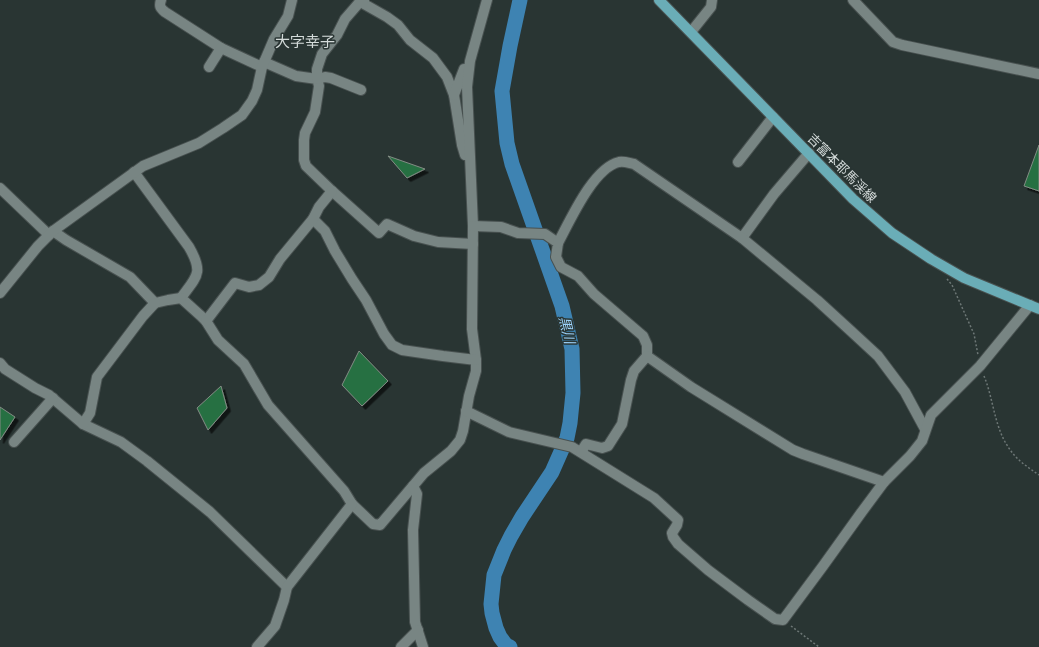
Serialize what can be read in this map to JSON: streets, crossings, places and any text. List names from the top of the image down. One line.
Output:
{"streets":{"main road":["吉富本耶馬渓線"]},"districts":["大字幸子"],"water":["黒川"]}
